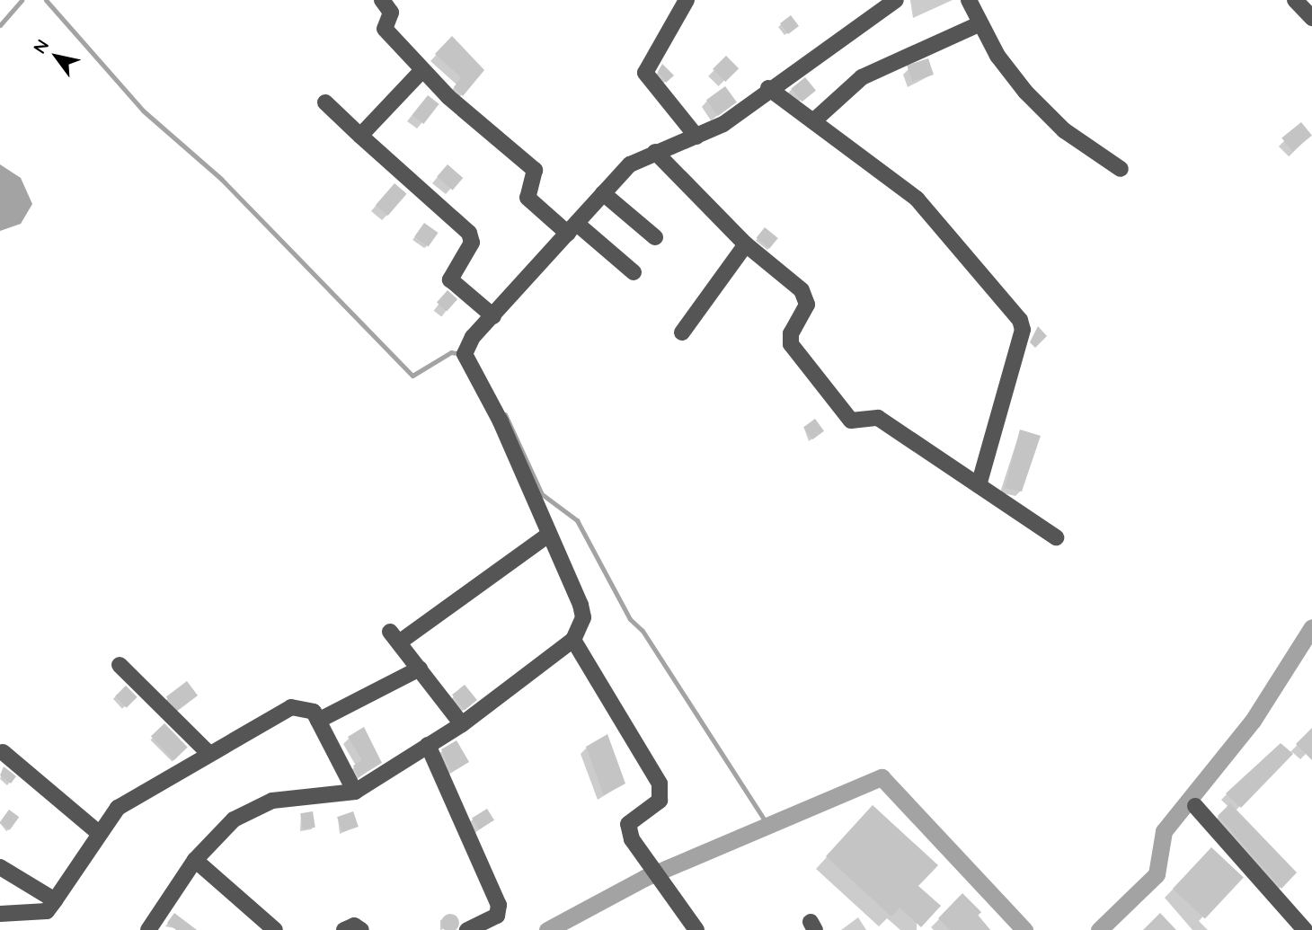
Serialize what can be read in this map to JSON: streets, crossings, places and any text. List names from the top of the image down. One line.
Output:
{"north":"top left"}
